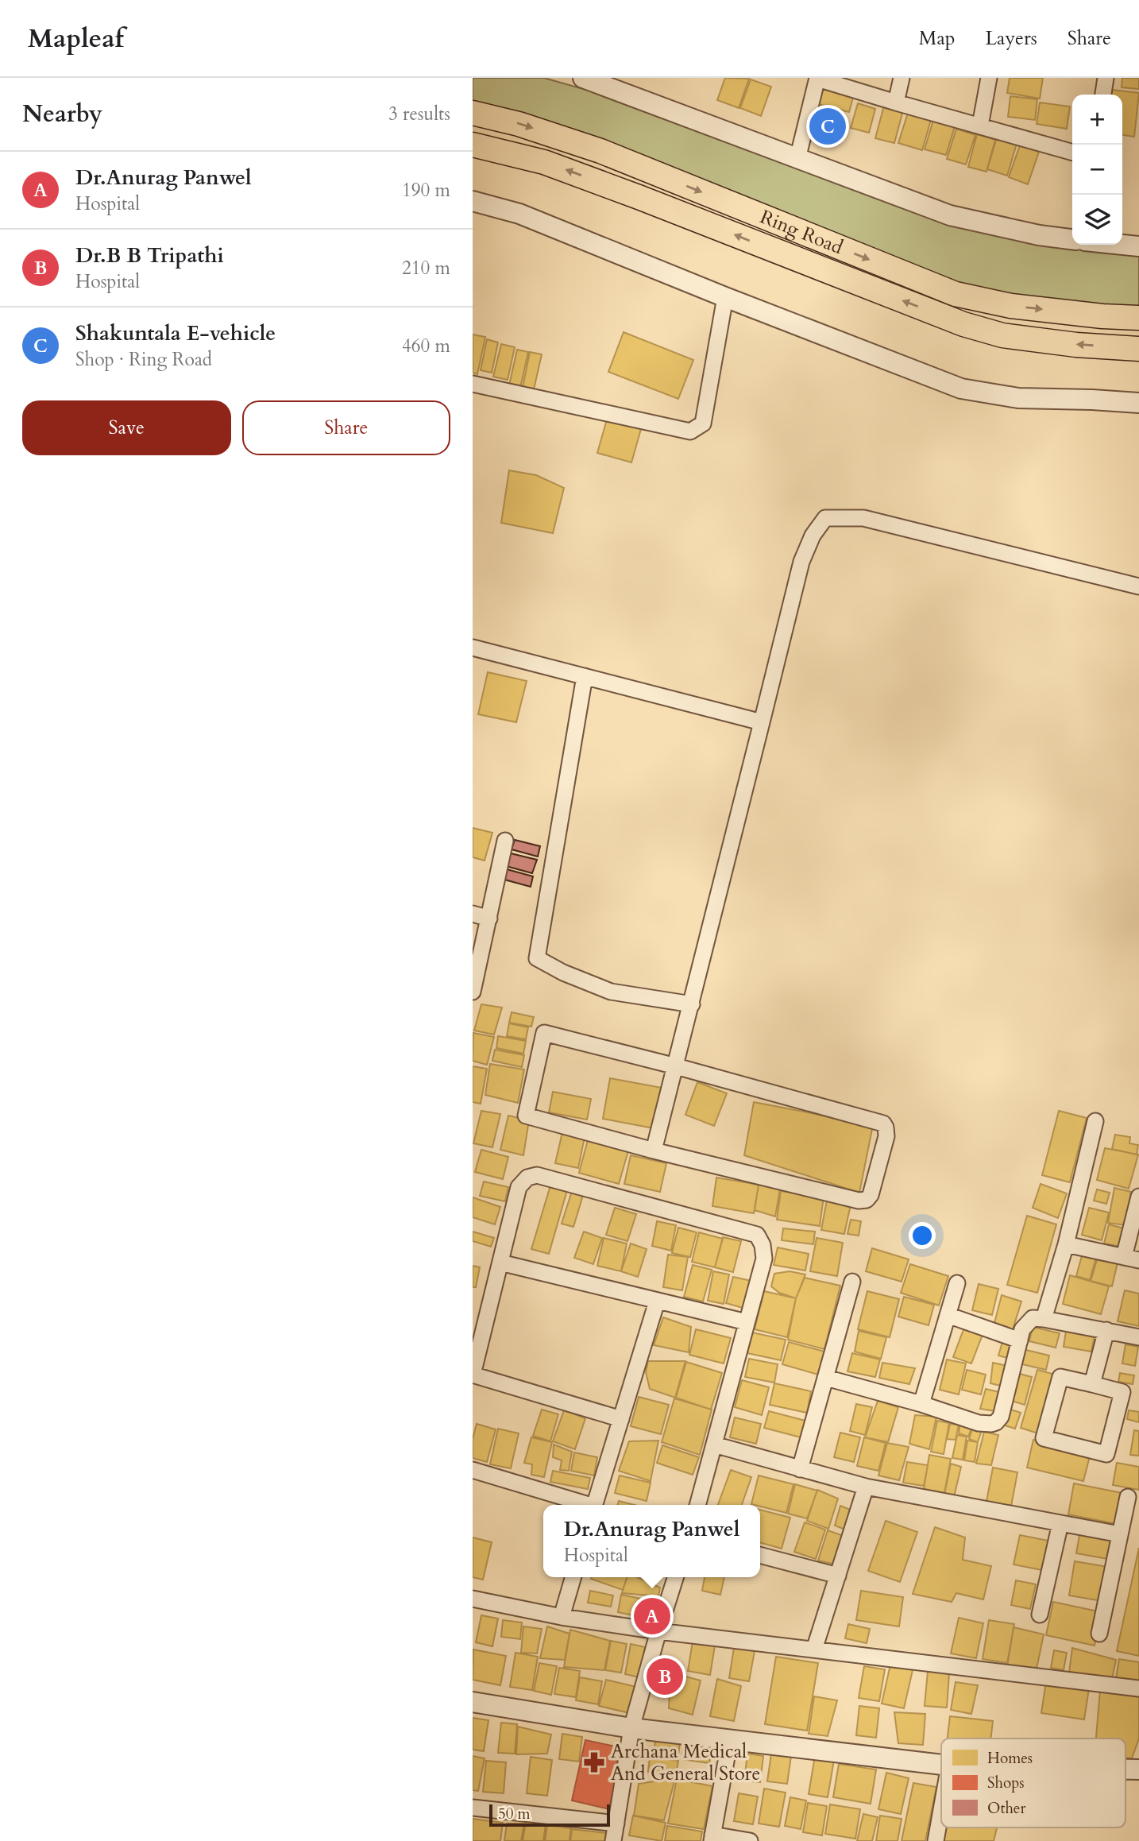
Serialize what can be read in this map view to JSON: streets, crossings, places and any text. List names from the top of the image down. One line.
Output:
{"streets":{"main road":["Ring Road"]},"places":{"pharmacy":["Archana Medical And General Store"]},"legend":["Homes","Shops","Other"],"scale_bar":"50 m","page":{"header":"Mapleaf","nav":["Map","Layers","Share"],"heading":["Nearby","3 results"],"map_buttons":["+","−"],"pins":["C","A","B"],"list":[{"mark":"A","name":"Dr.Anurag Panwel","note":"Hospital","value":"190 m"},{"mark":"B","name":"Dr.B B Tripathi","note":"Hospital","value":"210 m"},{"mark":"C","name":"Shakuntala E-vehicle","note":"Shop · Ring Road","value":"460 m"}],"buttons":["Save","Share"],"popup":["Dr.Anurag Panwel","Hospital"],"scale":"50 m"}}
